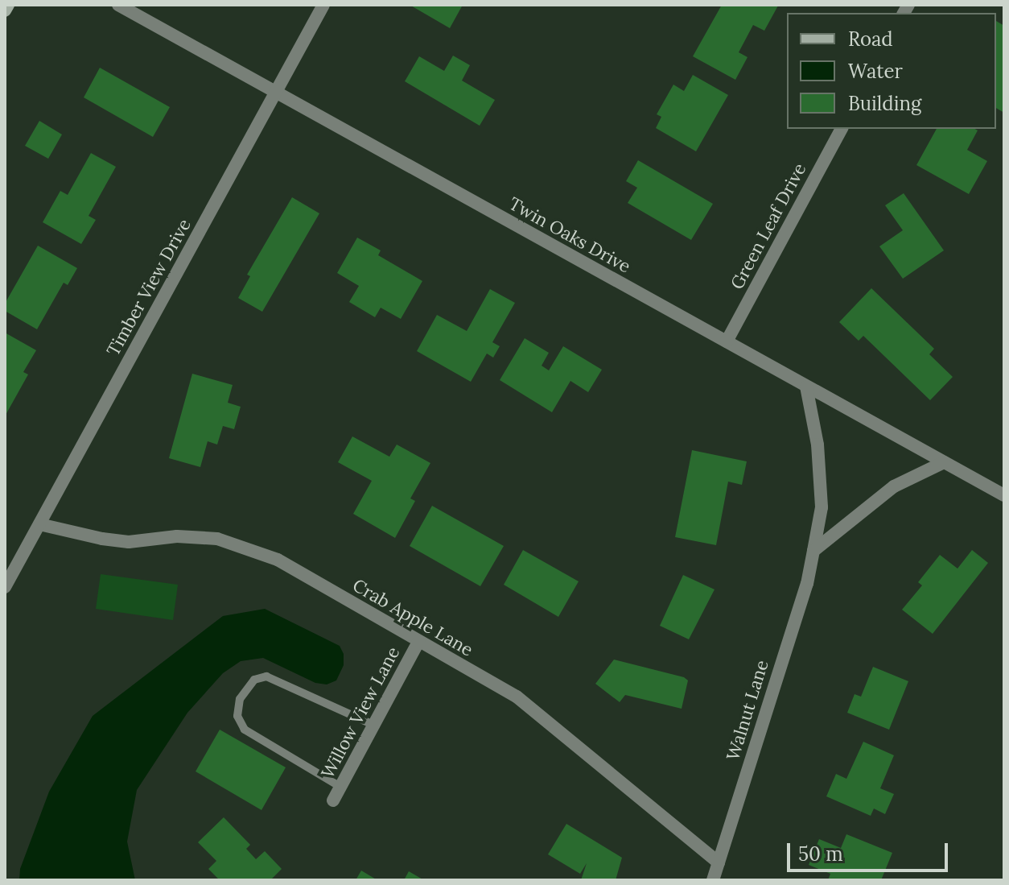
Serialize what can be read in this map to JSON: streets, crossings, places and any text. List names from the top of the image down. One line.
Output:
{"streets":{"street":["Green Leaf Drive","Twin Oaks Drive","Timber View Drive","Crab Apple Lane","Walnut Lane","Willow View Lane"]},"crossings":[["Green Leaf Drive","Twin Oaks Drive"],["Twin Oaks Drive","Timber View Drive"],["Twin Oaks Drive","Walnut Lane"],["Timber View Drive","Crab Apple Lane"],["Crab Apple Lane","Walnut Lane"],["Crab Apple Lane","Willow View Lane"]],"legend":["Road","Water","Building"],"scale_bar":"50 m"}
